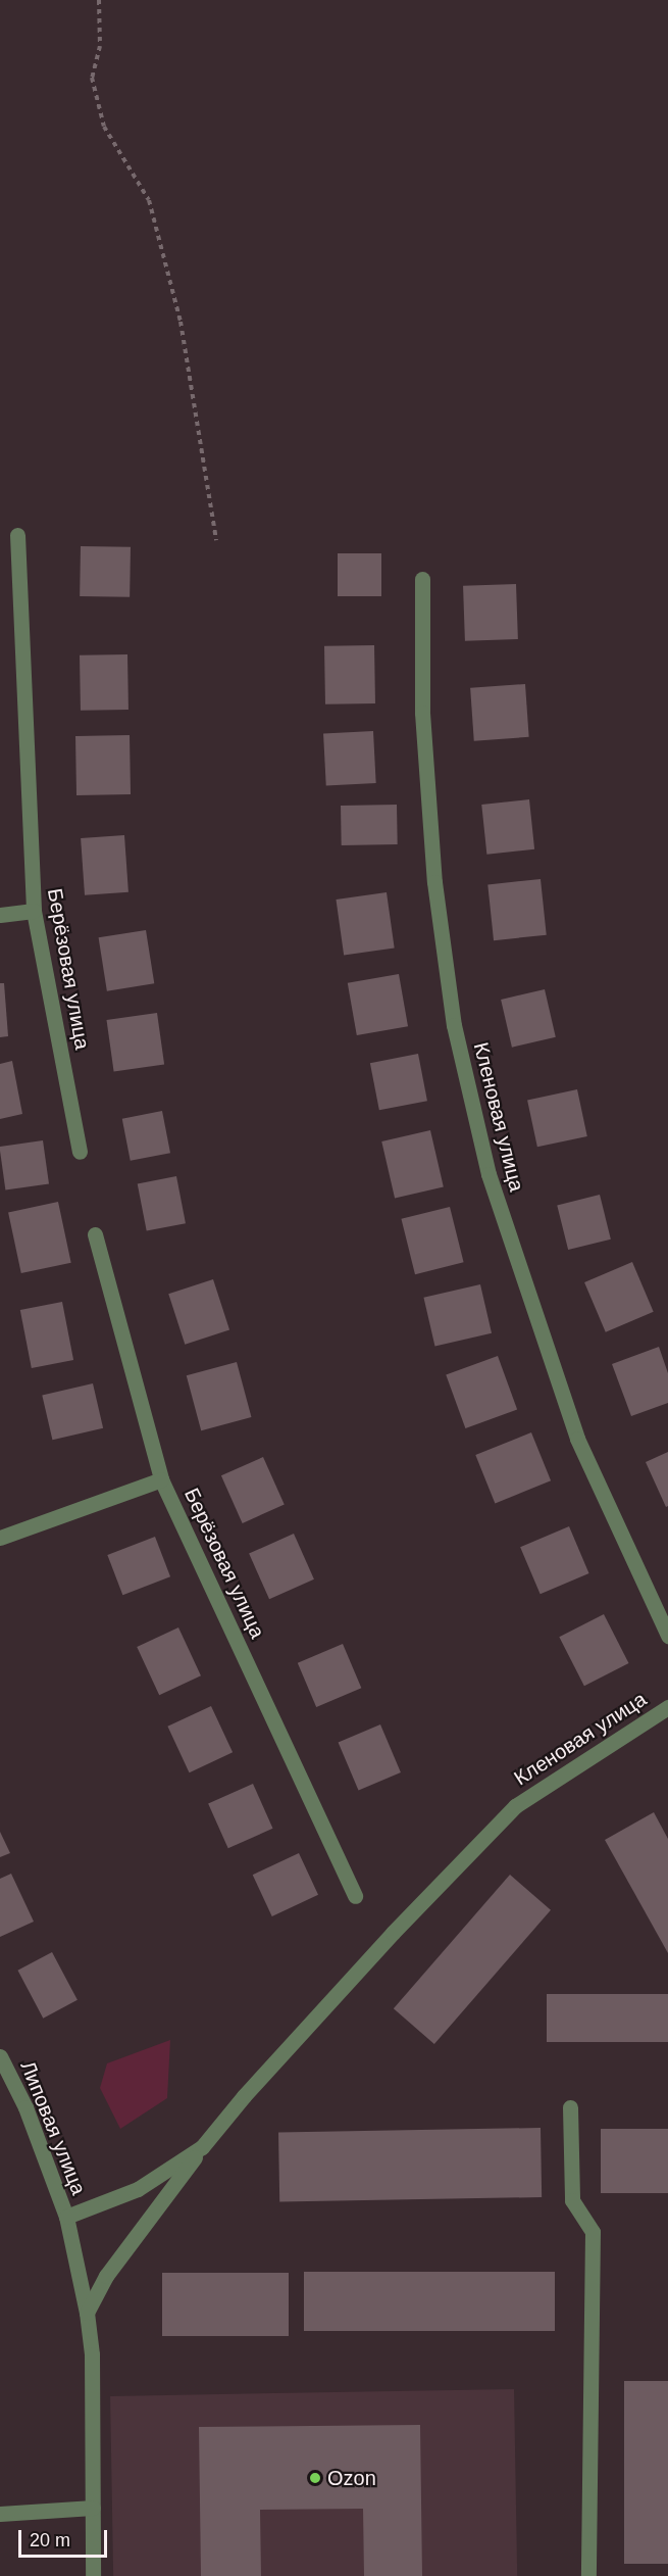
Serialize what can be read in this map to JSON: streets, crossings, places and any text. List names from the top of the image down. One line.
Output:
{"streets":{"street":["Берёзовая улица","Кленовая улица","Липовая улица"]},"crossings":[["Кленовая улица","Липовая улица"]],"places":["Ozon"],"scale_bar":"20 m"}
